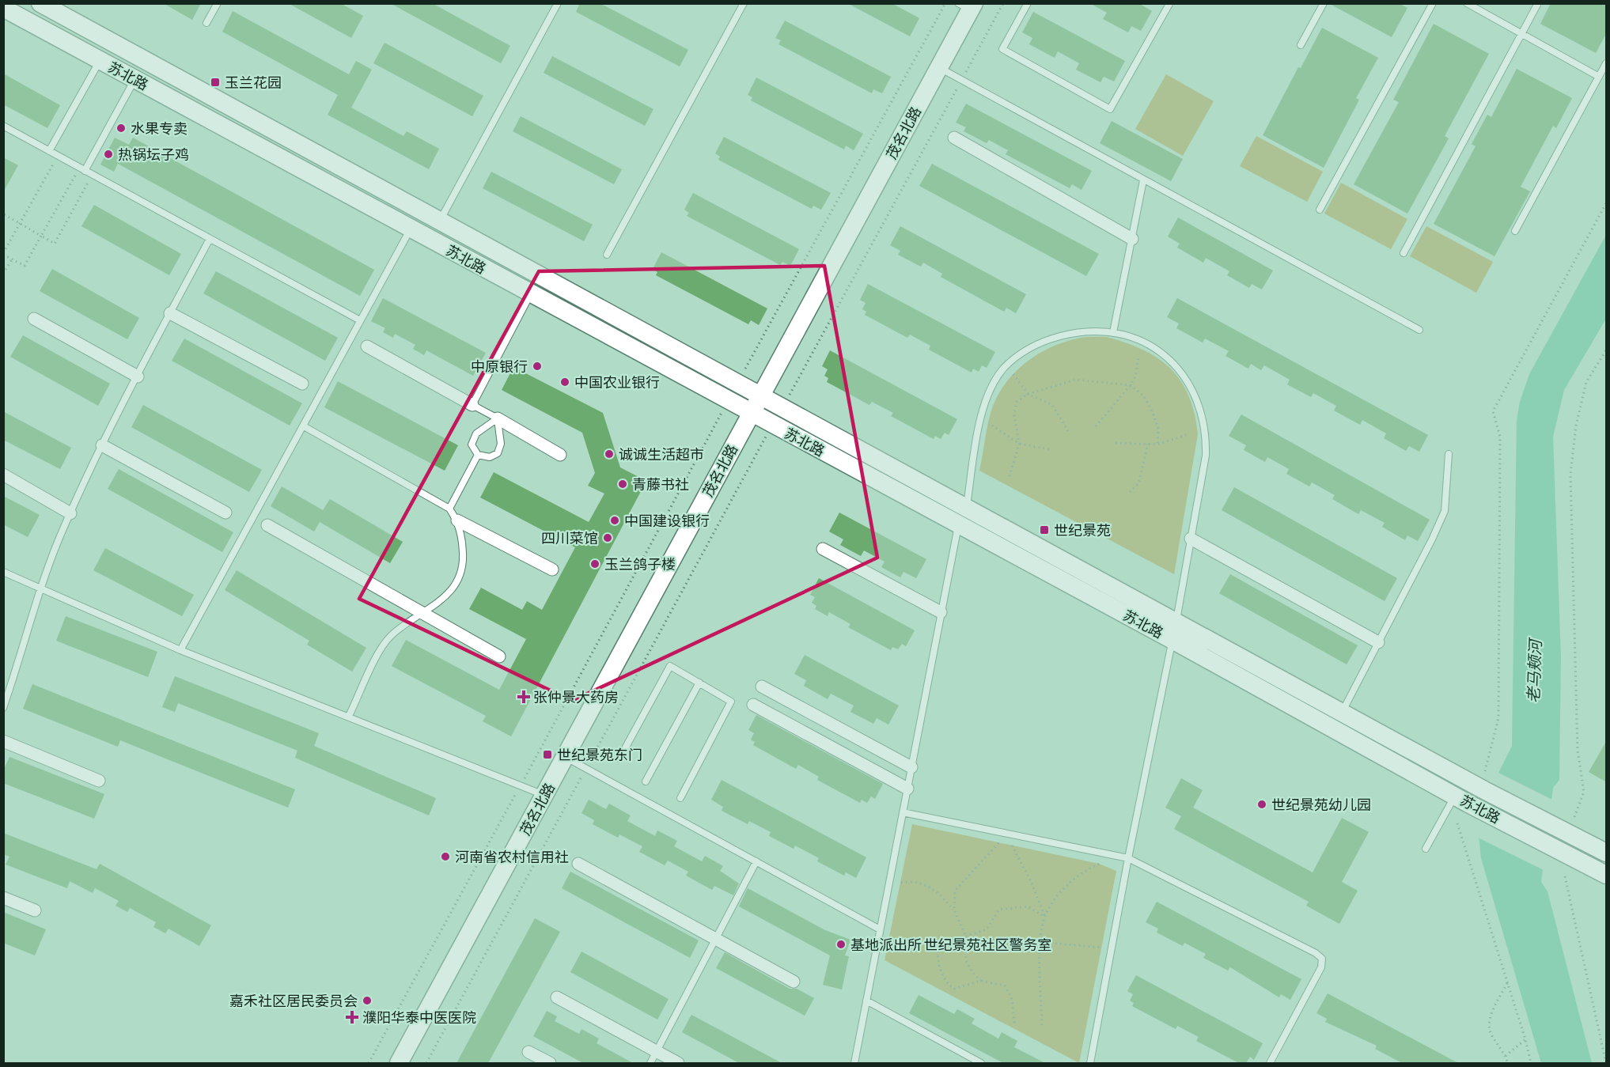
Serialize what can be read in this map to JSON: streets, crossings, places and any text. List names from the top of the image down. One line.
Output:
{"streets":{"main road":["苏北路","茂名北路"]},"crossings":[["苏北路","茂名北路"]],"water":["老马颊河"],"places":{"transit":["玉兰花园","世纪景苑","世纪景苑东门"],"other":["水果专卖","热锅坛子鸡","中原银行","中国农业银行","诚诚生活超市","青藤书社","中国建设银行","四川菜馆","玉兰鸽子楼","世纪景苑幼儿园","河南省农村信用社","基地派出所 世纪景苑社区警务室","嘉禾社区居民委员会"],"health":["张仲景大药房","濮阳华泰中医医院"]}}
